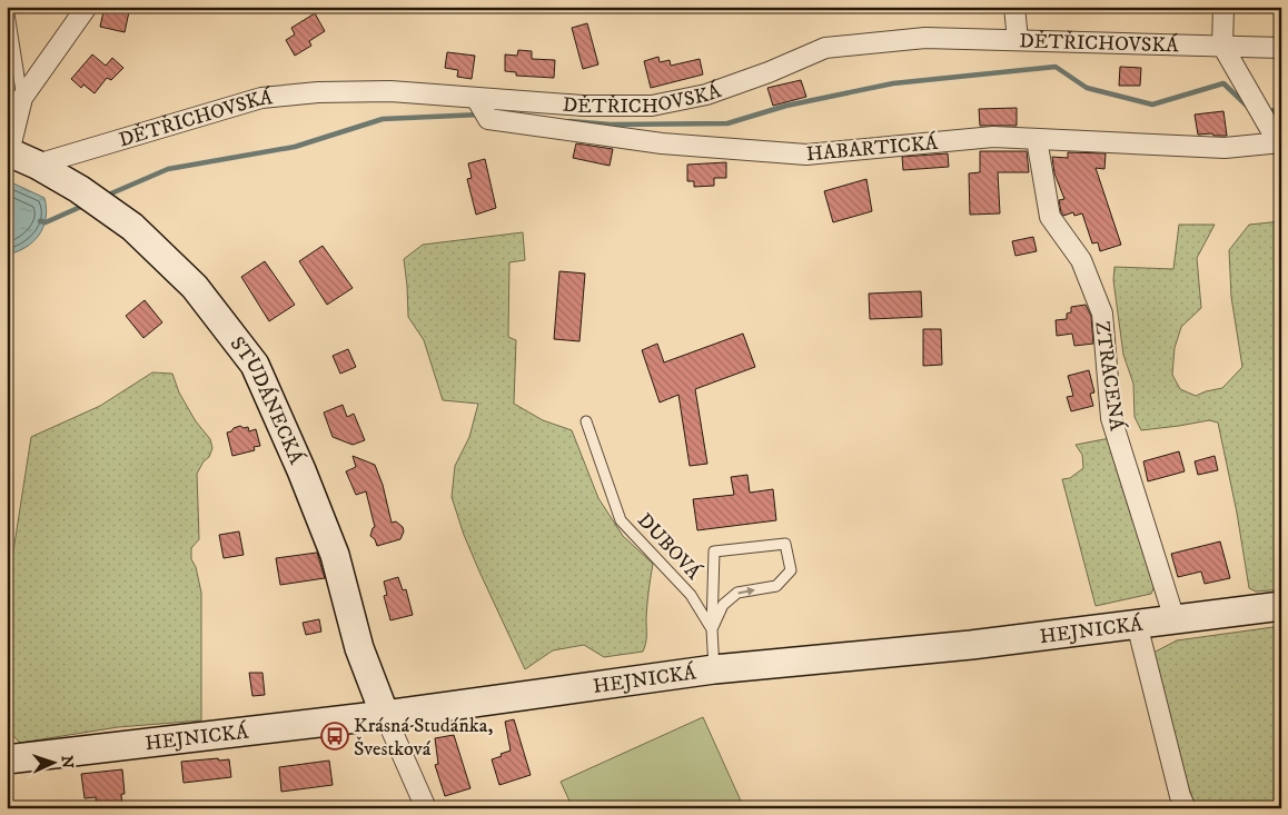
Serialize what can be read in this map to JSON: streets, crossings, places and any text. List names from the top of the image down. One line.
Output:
{"streets":{"main road":["STUDÁNECKÁ","HEJNICKÁ"],"street":["DĚTŘICHOVSKÁ","HABARTICKÁ","ZTRACENÁ"],"lane":["DUBOVÁ"]},"crossings":[["DĚTŘICHOVSKÁ","HABARTICKÁ"],["DĚTŘICHOVSKÁ","STUDÁNECKÁ"],["HABARTICKÁ","ZTRACENÁ"],["ZTRACENÁ","HEJNICKÁ"],["STUDÁNECKÁ","HEJNICKÁ"]],"places":{"bus stop":["Krásná Studánka, Švestková"]},"north":"right"}
